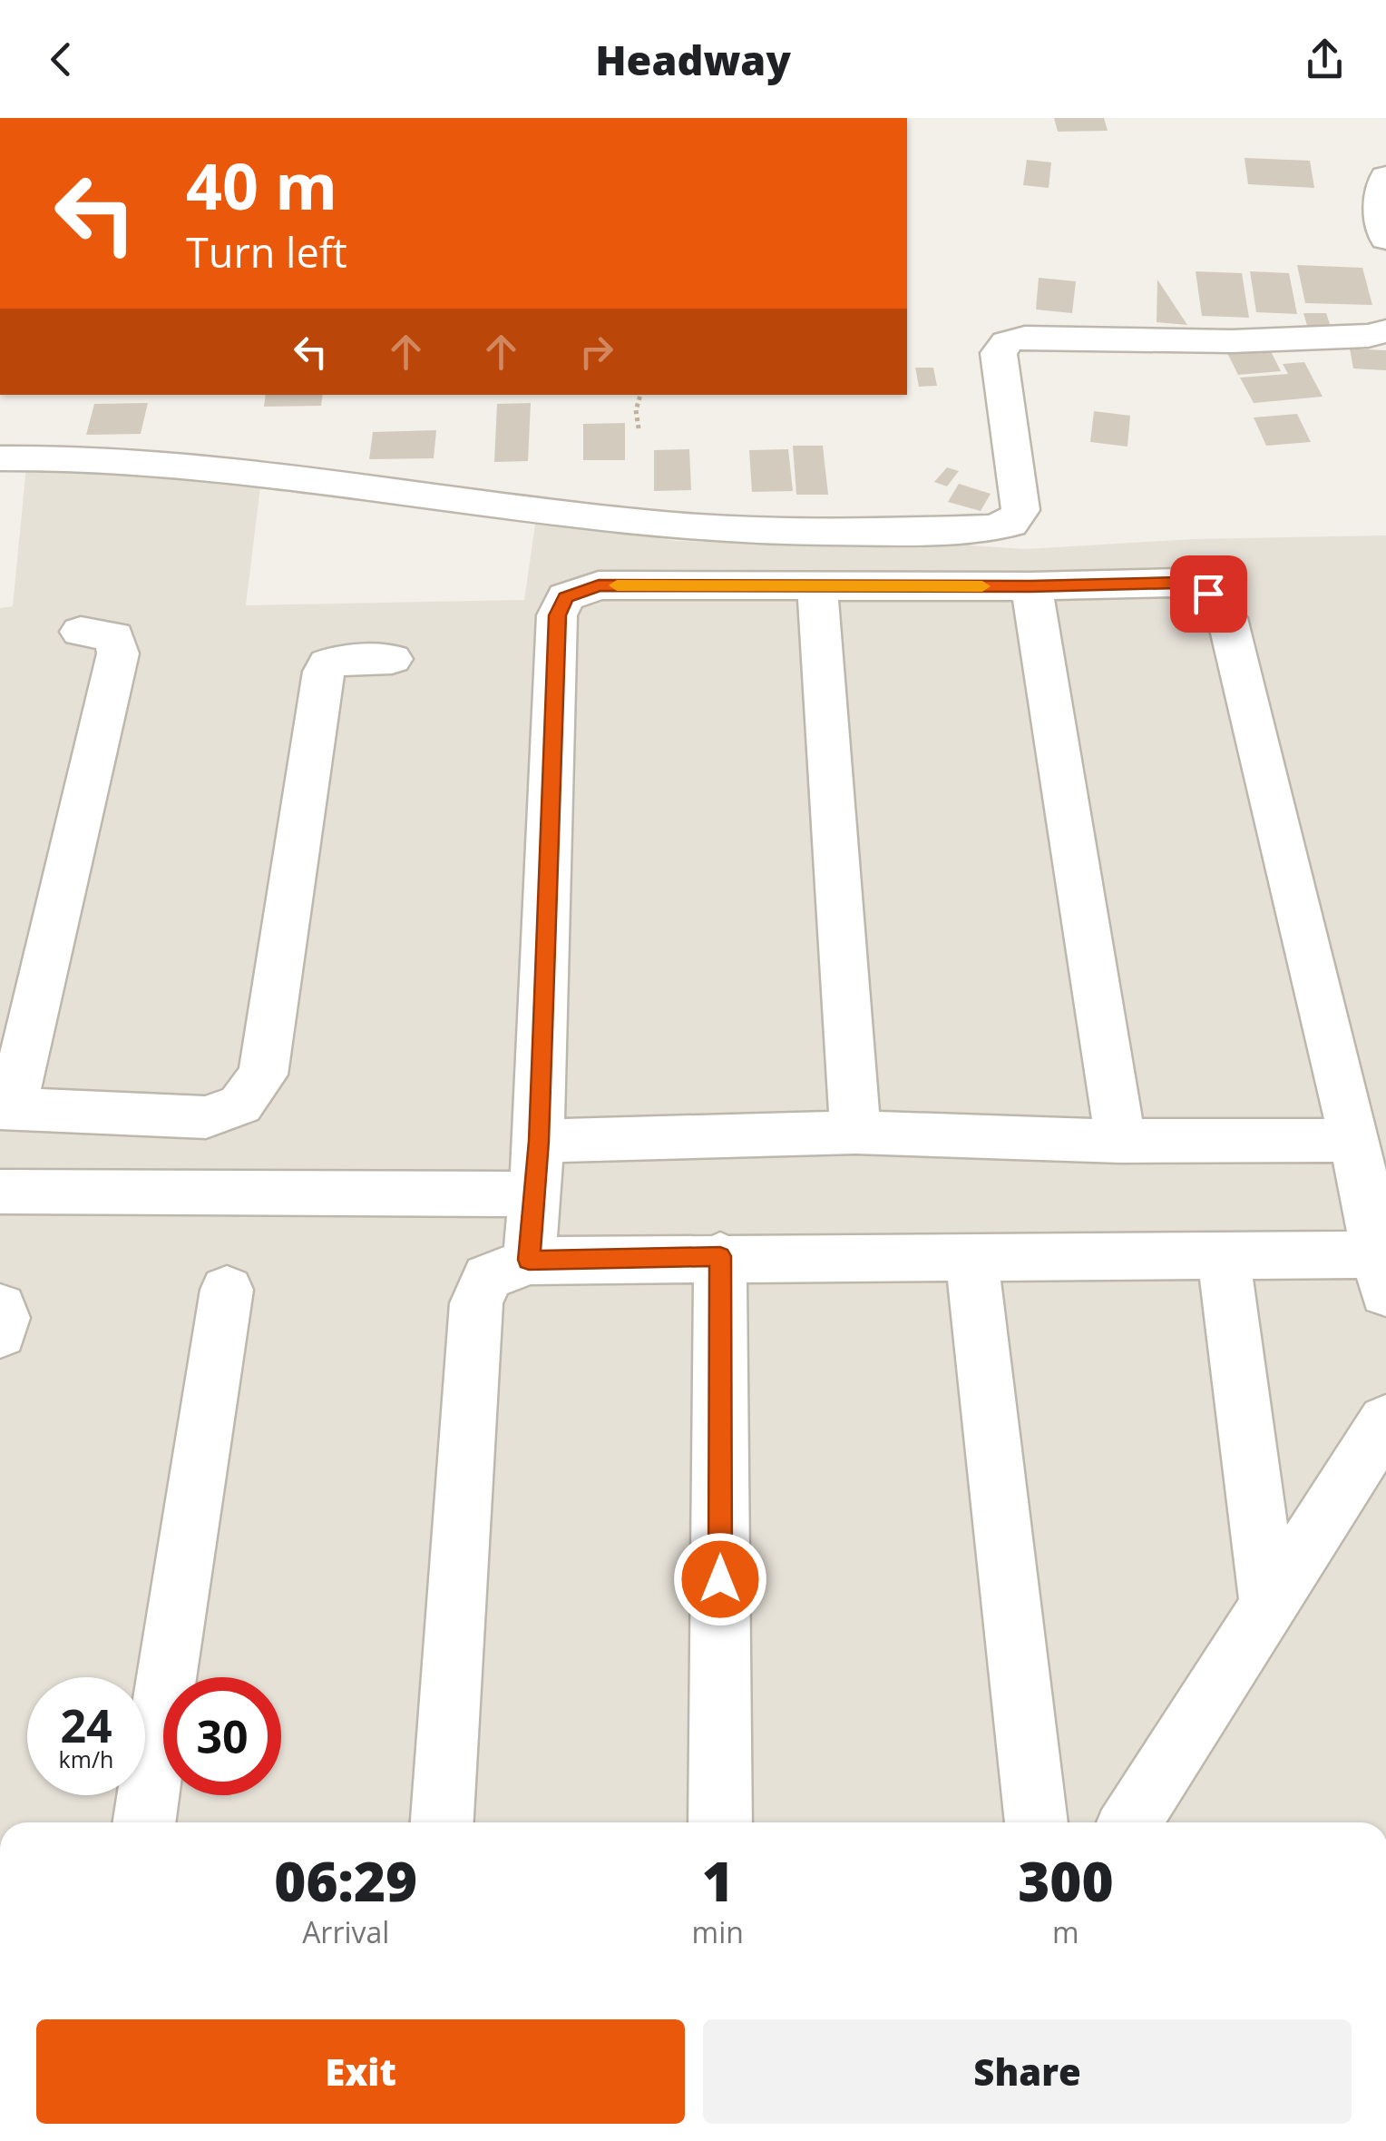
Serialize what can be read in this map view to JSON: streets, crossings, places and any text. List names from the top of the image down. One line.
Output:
{"page":{"header":"Headway","turn":["40 m","Turn left"],"speed":"24 km/h","limit":"30","eta":["06:29","Arrival","1","min","300","m"],"buttons":["Exit","Share"]}}
